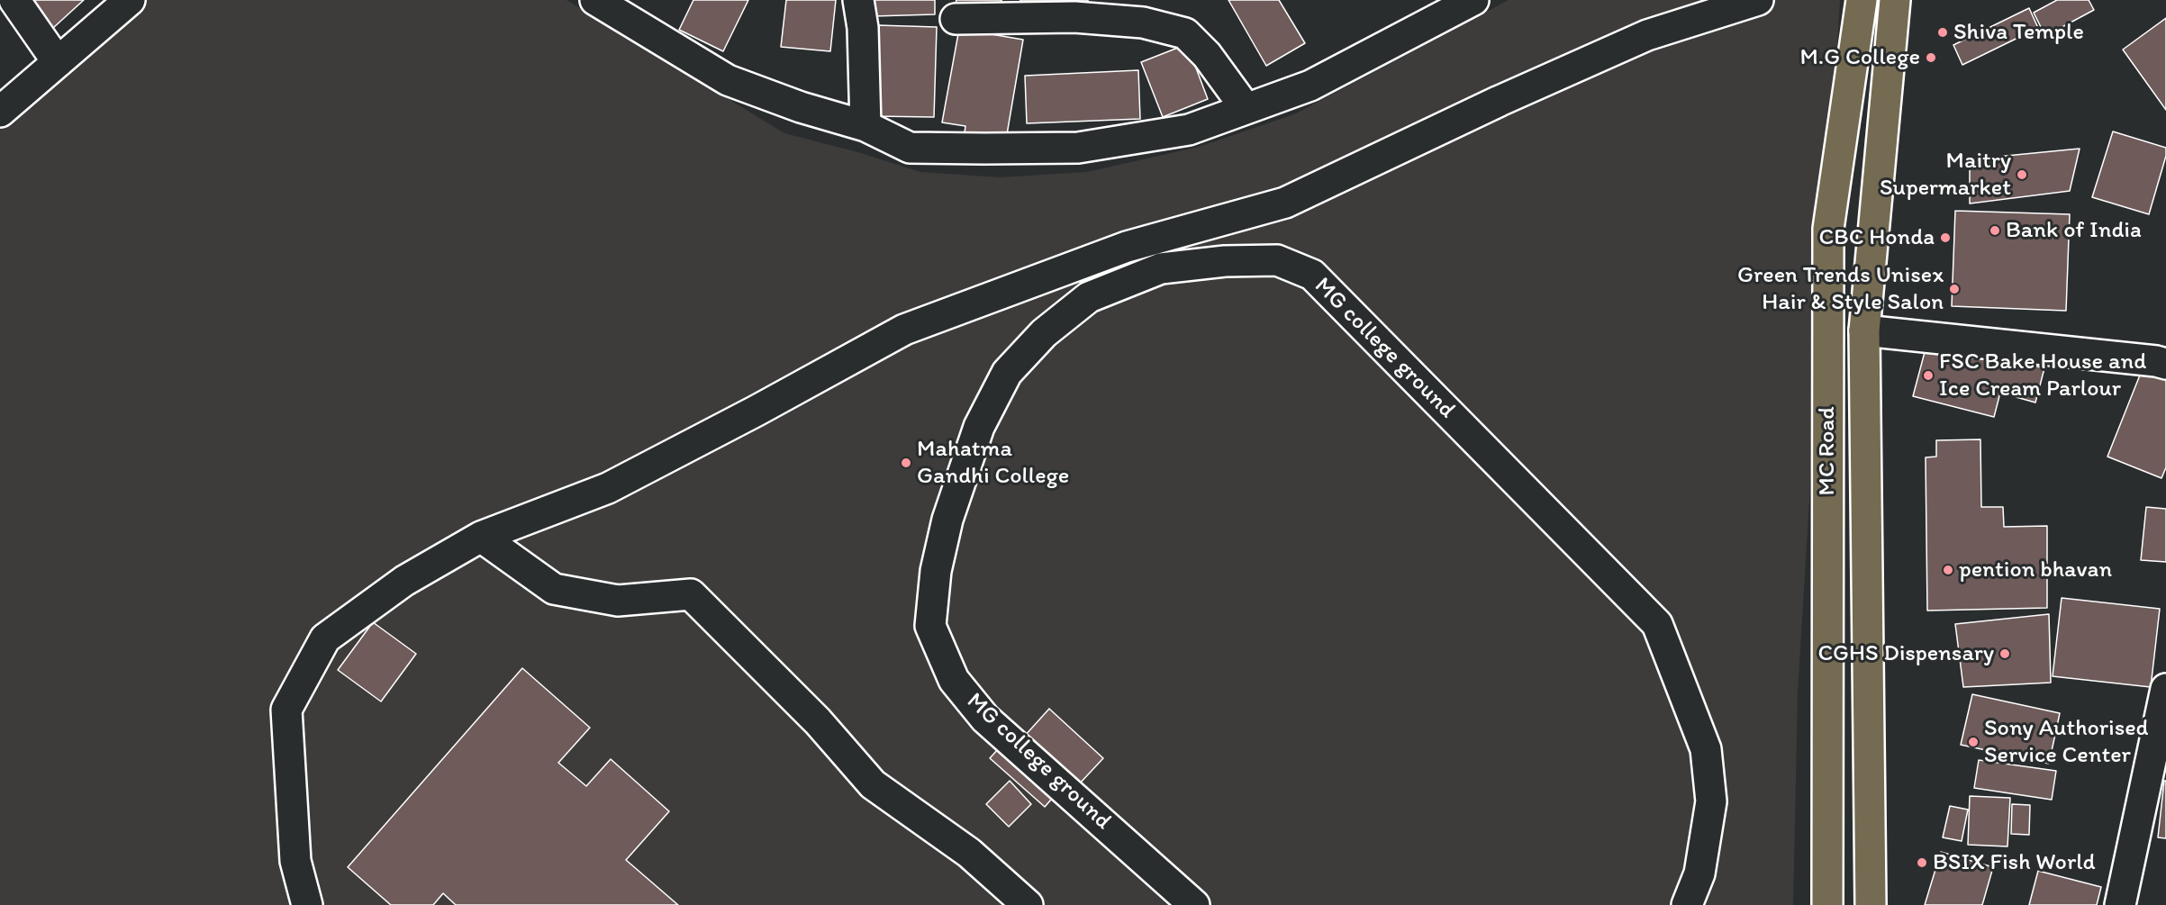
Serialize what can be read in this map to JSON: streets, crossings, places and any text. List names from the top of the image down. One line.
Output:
{"streets":{"main road":["MC Road"],"street":["MG college ground"]},"places":["Shiva Temple","M.G College","Maitry Supermarket","Bank of India","CBC Honda","Green Trends Unisex Hair & Style Salon","FSC Bake House and Ice Cream Parlour","Mahatma Gandhi College","pention bhavan","CGHS Dispensary","Sony Authorised Service Center","BSIX Fish World"]}
